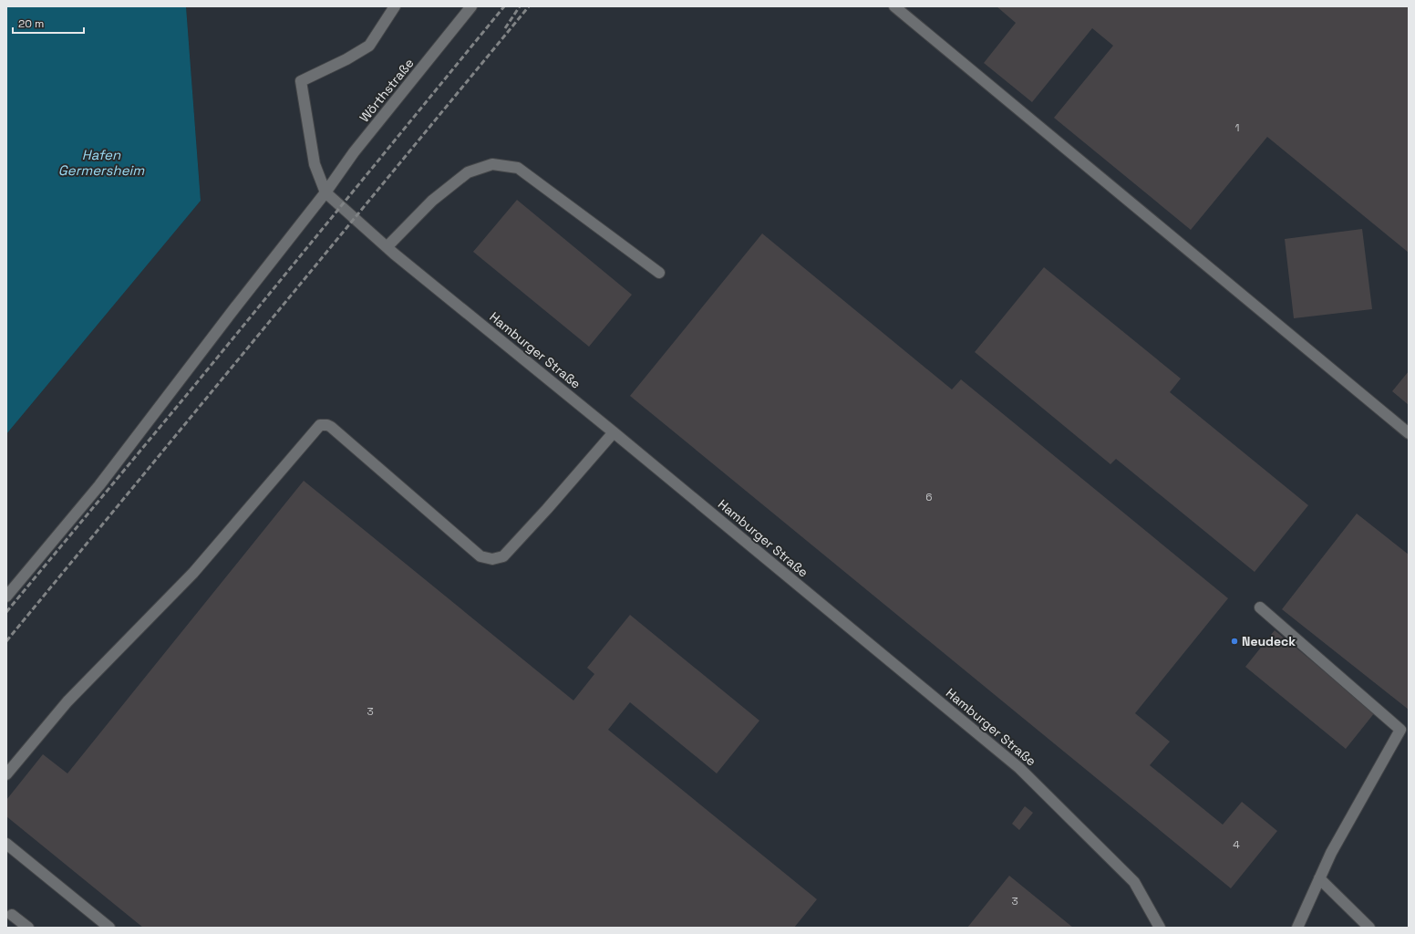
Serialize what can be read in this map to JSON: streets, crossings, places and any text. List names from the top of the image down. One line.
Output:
{"streets":{"street":["Wörthstraße","Hamburger Straße"]},"crossings":[["Wörthstraße","Hamburger Straße"]],"water":["Hafen Germersheim"],"places":["Neudeck"],"house_numbers":["1","6","3","4","3"],"scale_bar":"20 m"}
